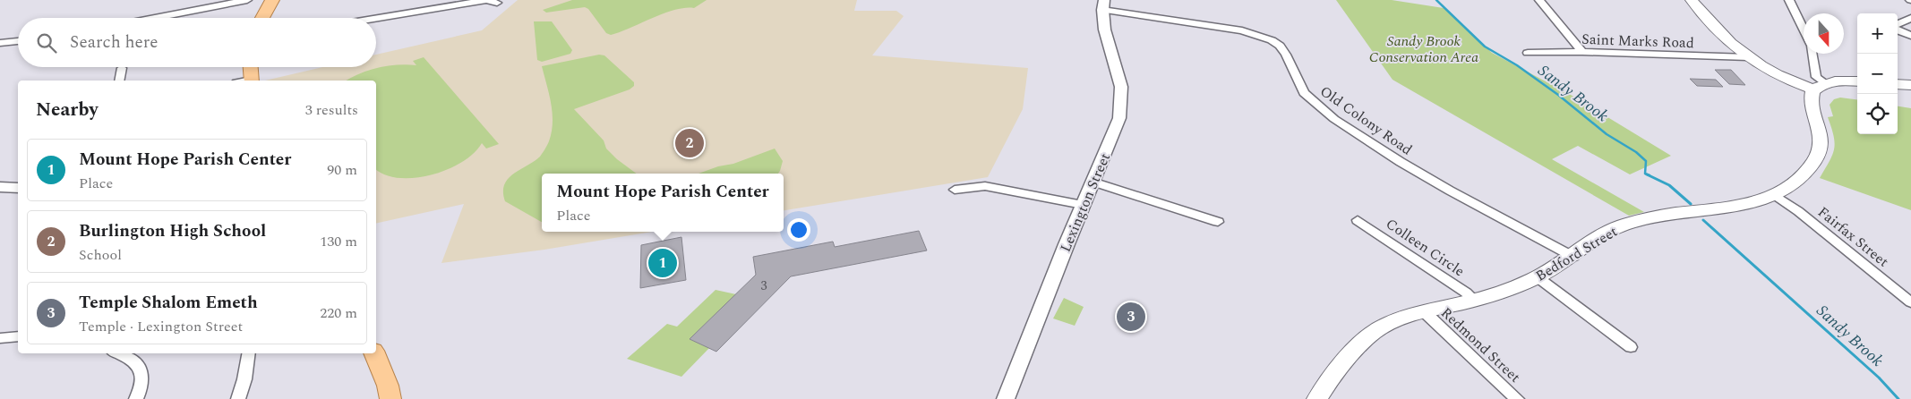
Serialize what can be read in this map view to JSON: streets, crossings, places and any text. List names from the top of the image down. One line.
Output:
{"streets":{"main road":["Bedford Street"],"street":["Saint Marks Road","Old Colony Road","Lexington Street","Fairfax Street","Colleen Circle","Redmond Street"]},"crossings":[["Old Colony Road","Lexington Street"],["Old Colony Road","Bedford Street"],["Fairfax Street","Bedford Street"],["Colleen Circle","Bedford Street"],["Bedford Street","Redmond Street"]],"water":["Sandy Brook"],"parks":["Sandy Brook Conservation Area"],"house_numbers":["3"],"north":"bottom","page":{"map_buttons":["+","−"],"search":"Search here","heading":["Nearby","3 results"],"pins":["2","1","3"],"list":[{"mark":"1","name":"Mount Hope Parish Center","note":"Place","value":"90 m"},{"mark":"2","name":"Burlington High School","note":"School","value":"130 m"},{"mark":"3","name":"Temple Shalom Emeth","note":"Temple · Lexington Street","value":"220 m"}],"popup":["Mount Hope Parish Center","Place"]}}
